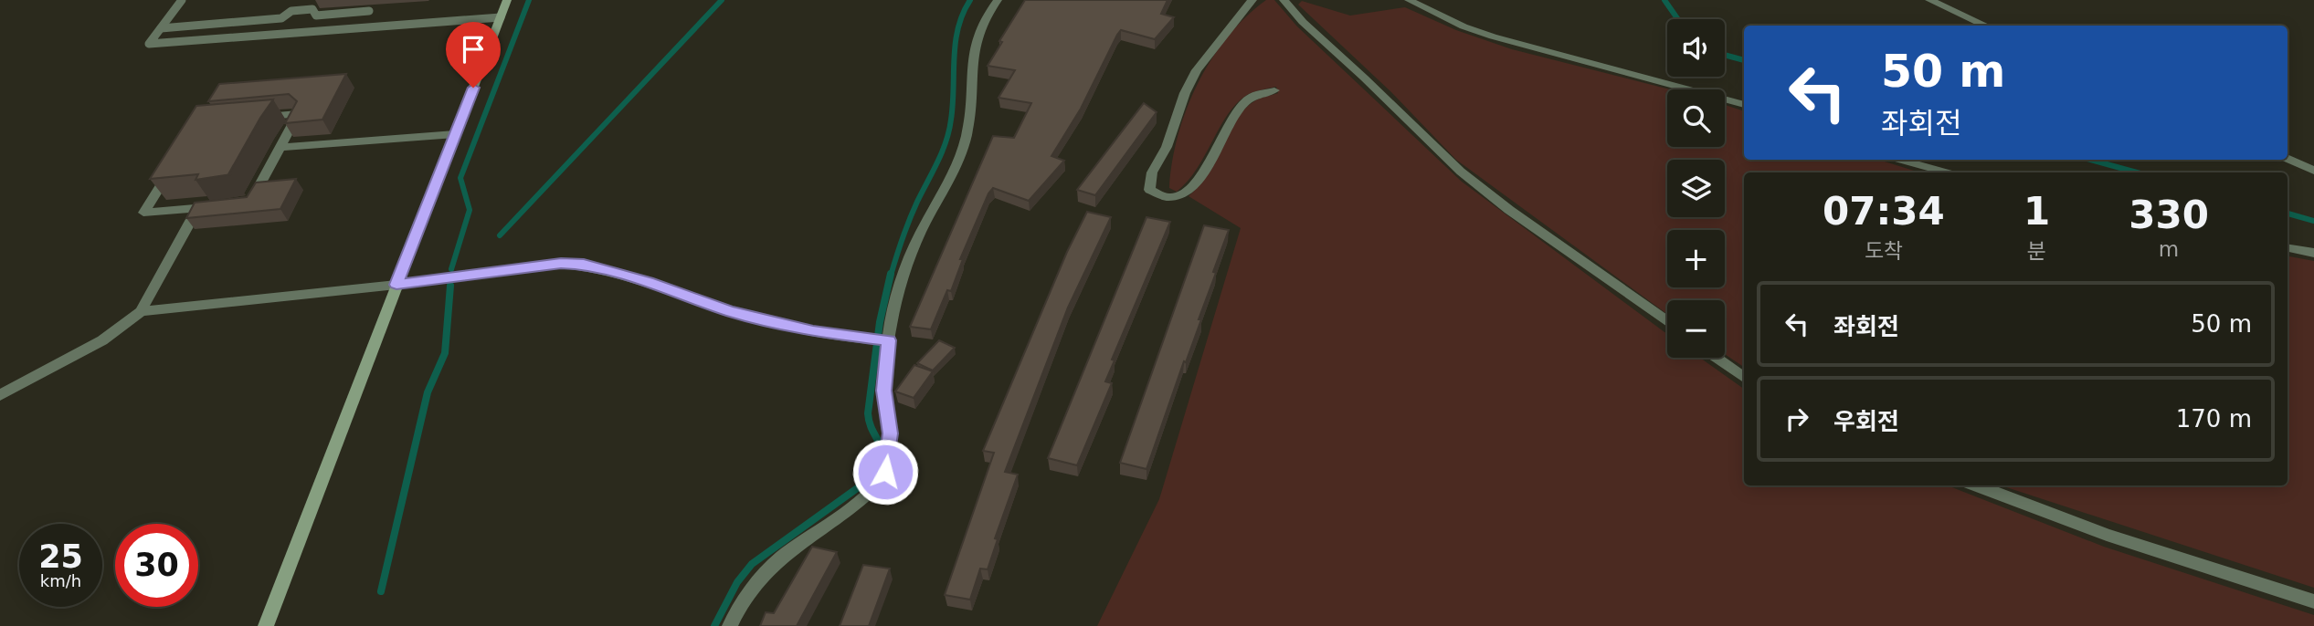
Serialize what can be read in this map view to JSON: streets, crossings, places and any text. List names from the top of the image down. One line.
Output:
{"page":{"map_buttons":["+","−"],"turn":["50 m","좌회전"],"eta":["07:34","도착","1","분","330","m"],"list":[{"name":"좌회전","value":"50 m"},{"name":"우회전","value":"170 m"}],"speed":"25 km/h","limit":"30"}}
